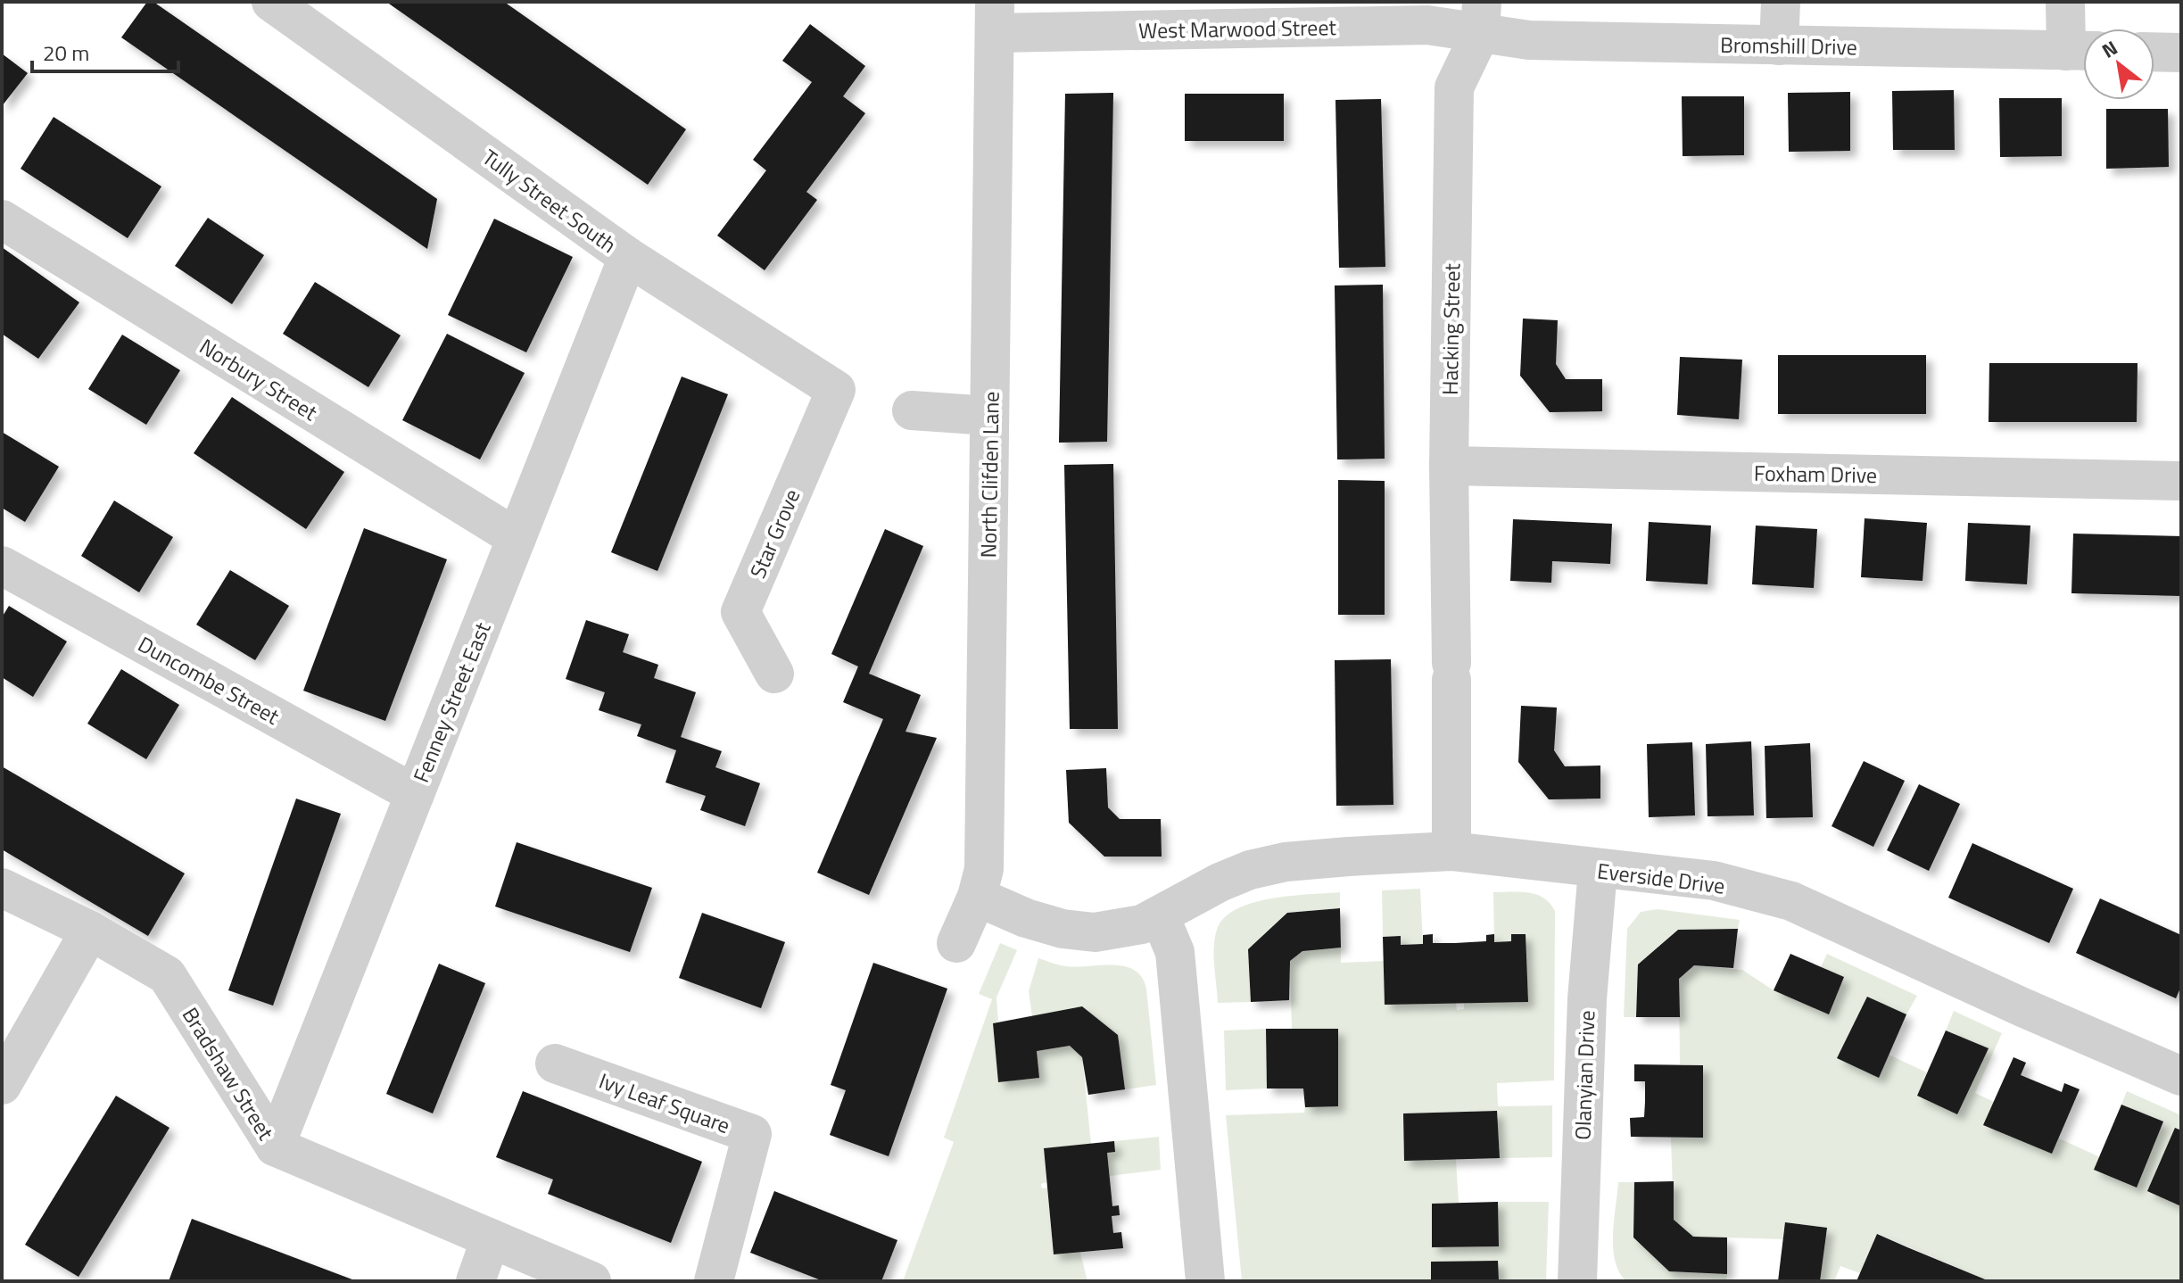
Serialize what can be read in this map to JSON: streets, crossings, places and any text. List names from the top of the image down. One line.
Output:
{"streets":{"street":["West Marwood Street","Bromshill Drive","Tully Street South","Hacking Street","Norbury Street","Foxham Drive","North Clifden Lane","Star Grove","Duncombe Street","Fenney Street East","Everside Drive","Bradshaw Street","Olanyian Drive","Ivy Leaf Square"]},"crossings":[["West Marwood Street","Bromshill Drive"],["West Marwood Street","Hacking Street"],["West Marwood Street","North Clifden Lane"],["Bromshill Drive","Hacking Street"],["Tully Street South","Star Grove"],["Tully Street South","Fenney Street East"],["Hacking Street","Foxham Drive"],["Hacking Street","Everside Drive"],["Norbury Street","Fenney Street East"],["North Clifden Lane","Everside Drive"],["Duncombe Street","Fenney Street East"],["Fenney Street East","Bradshaw Street"],["Everside Drive","Olanyian Drive"]],"scale_bar":"20 m","north":"top left"}
